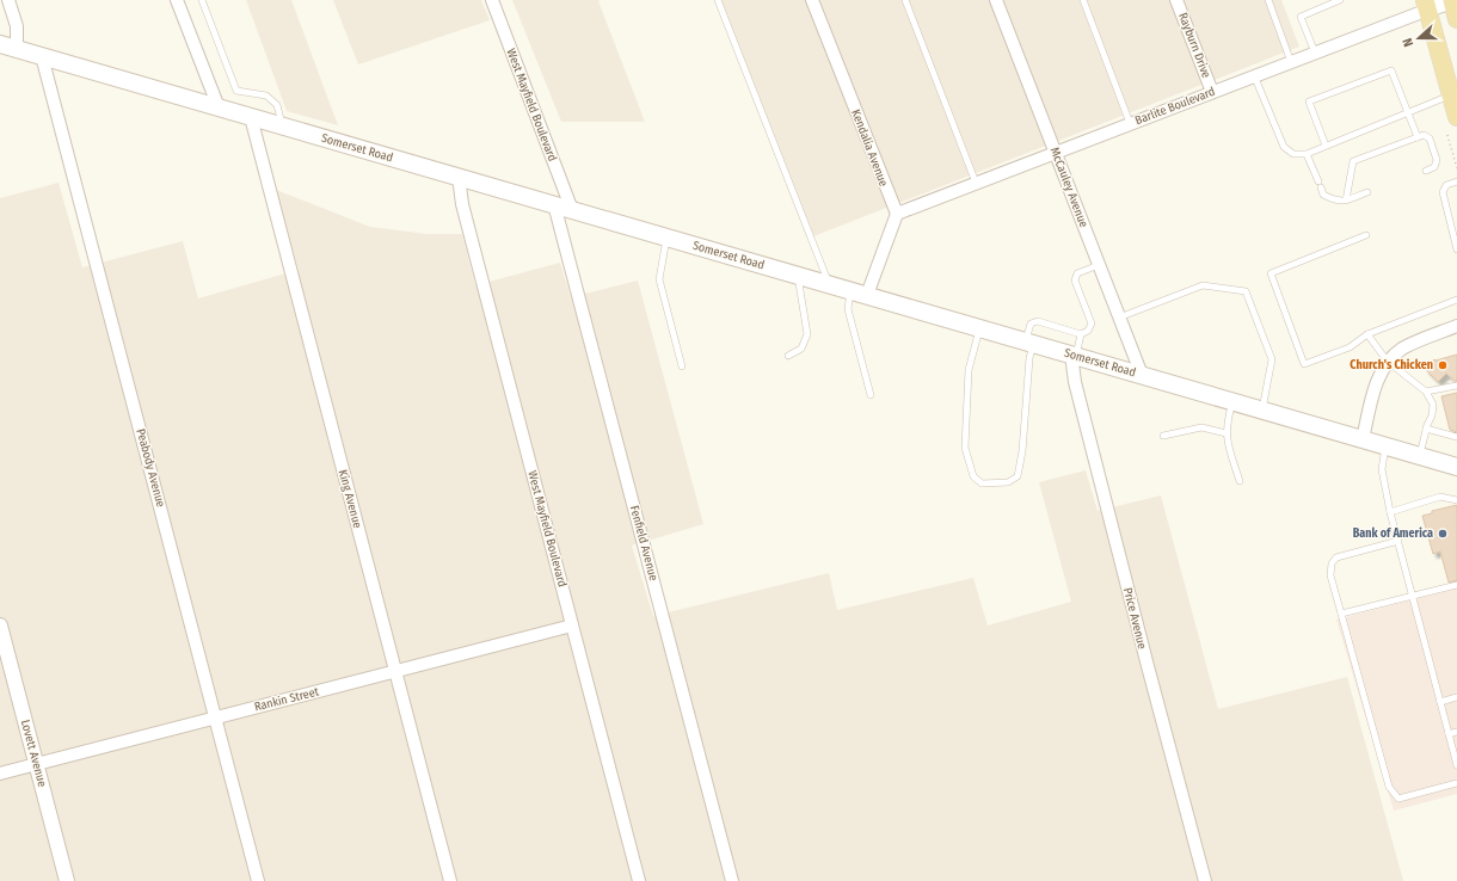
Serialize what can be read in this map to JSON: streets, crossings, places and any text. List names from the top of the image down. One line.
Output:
{"streets":{"main road":["Somerset Road"],"street":["Rayburn Drive","West Mayfield Boulevard","Barlite Boulevard","Kendalia Avenue","McCauley Avenue","Peabody Avenue","King Avenue","Fenfield Avenue","Price Avenue","Rankin Street","Lovett Avenue"]},"crossings":[["Rayburn Drive","Barlite Boulevard"],["West Mayfield Boulevard","Somerset Road"],["West Mayfield Boulevard","Rankin Street"],["Barlite Boulevard","Kendalia Avenue"],["Barlite Boulevard","McCauley Avenue"],["Somerset Road","McCauley Avenue"],["Somerset Road","Peabody Avenue"],["Somerset Road","King Avenue"],["Somerset Road","Fenfield Avenue"],["Somerset Road","Price Avenue"],["Peabody Avenue","Rankin Street"],["King Avenue","Rankin Street"],["Rankin Street","Lovett Avenue"]],"places":["Church's Chicken","Bank of America"],"north":"left"}
